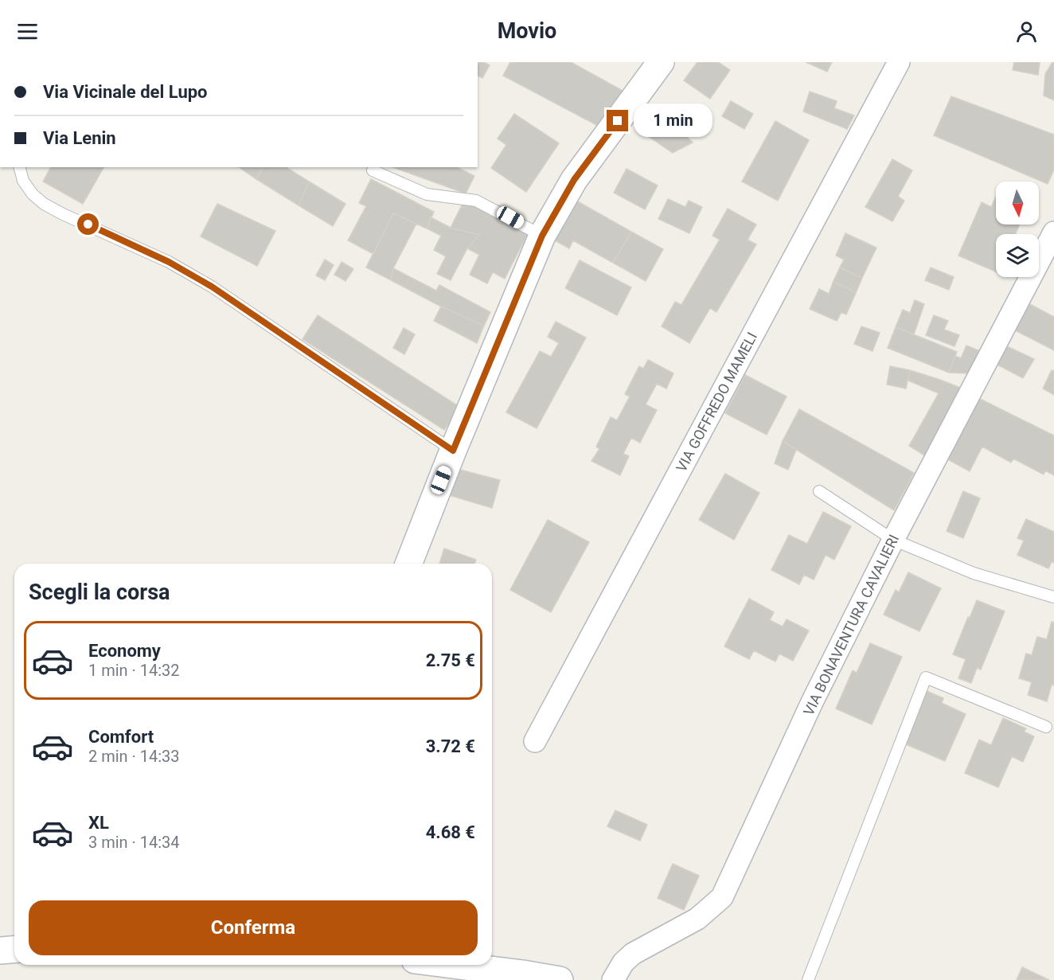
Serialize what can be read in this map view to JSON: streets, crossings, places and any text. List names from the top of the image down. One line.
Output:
{"streets":{"street":["VIA GOFFREDO MAMELI","VIA BONAVENTURA CAVALIERI"]},"north":"bottom","page":{"header":"Movio","banner":["Via Vicinale del Lupo","Via Lenin"],"bubble":"1 min","heading":"Scegli la corsa","list":[{"name":"Economy","note":"1 min · 14:32","value":"2.75 €"},{"name":"Comfort","note":"2 min · 14:33","value":"3.72 €"},{"name":"XL","note":"3 min · 14:34","value":"4.68 €"}],"buttons":"Conferma"}}
